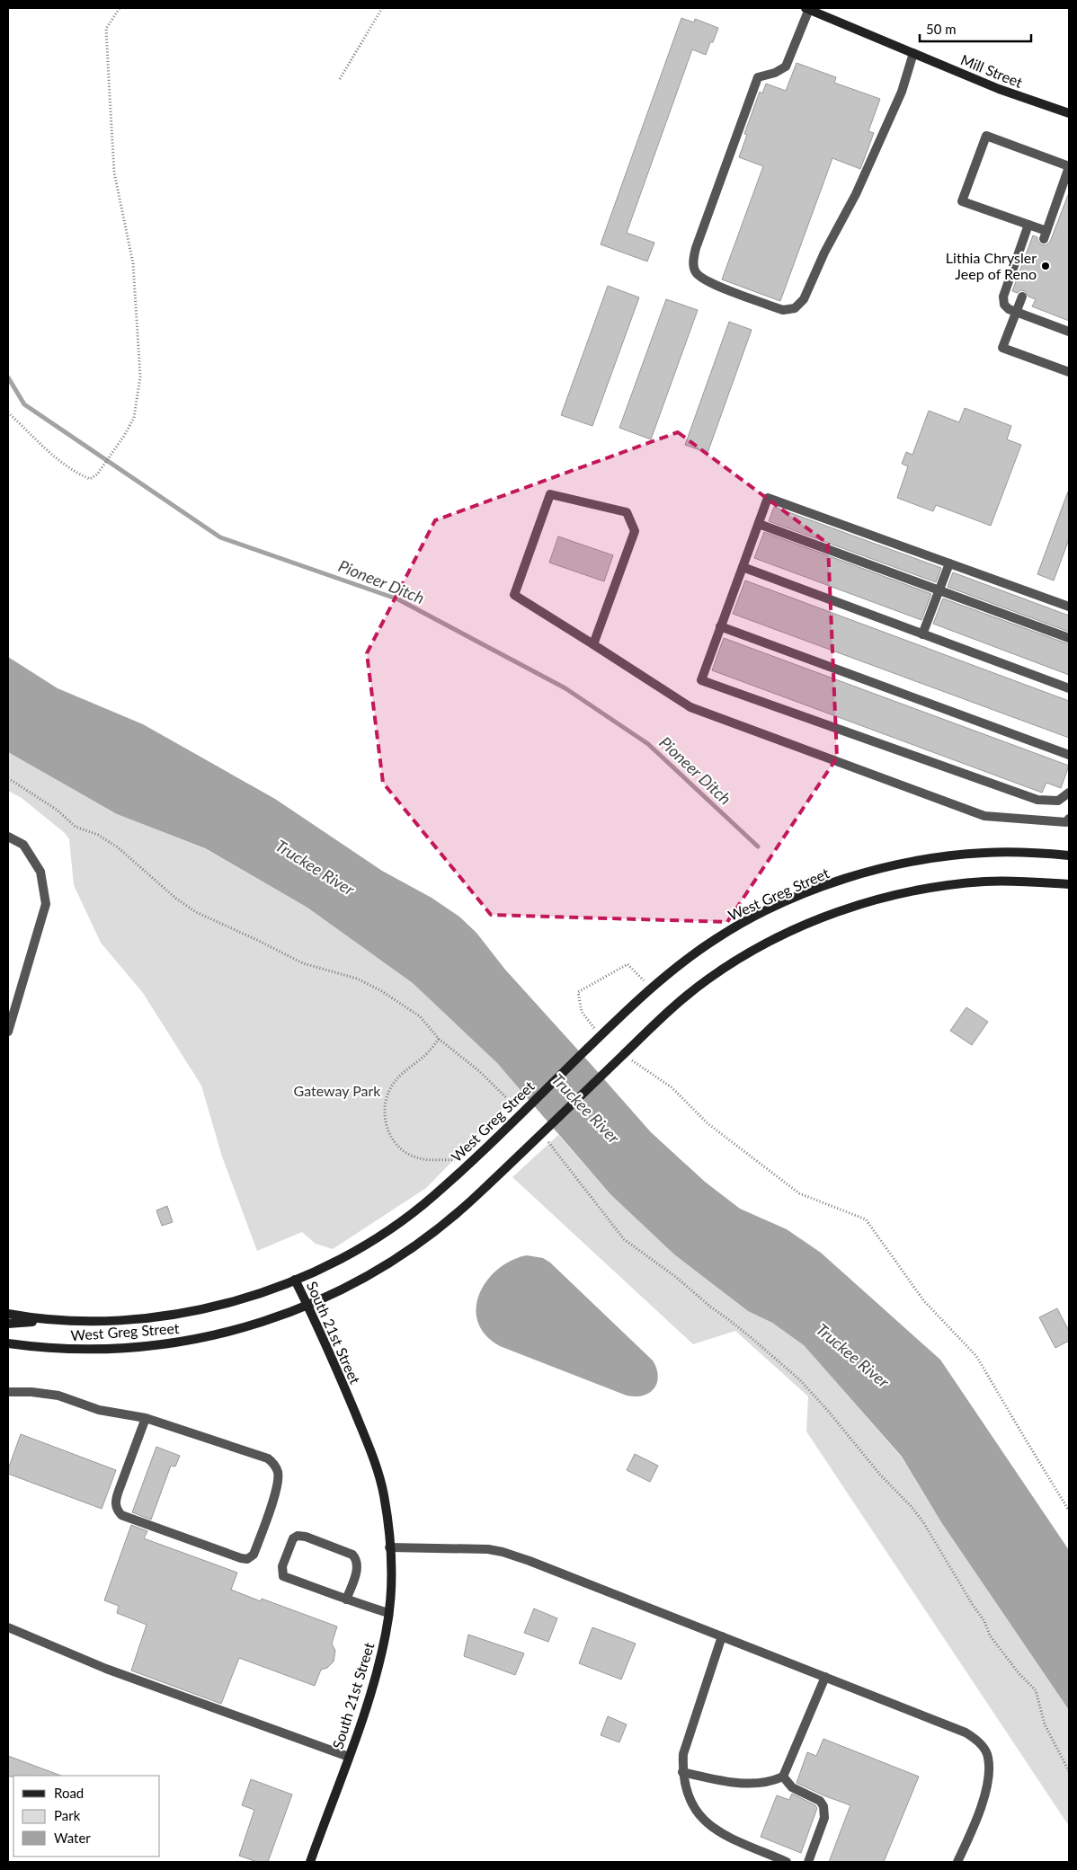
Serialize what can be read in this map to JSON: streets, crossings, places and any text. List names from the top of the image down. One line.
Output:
{"streets":{"main road":["Mill Street","West Greg Street","South 21st Street"]},"crossings":[["West Greg Street","South 21st Street"]],"water":["Pioneer Ditch","Truckee River"],"parks":["Gateway Park"],"places":["Lithia Chrysler Jeep of Reno"],"legend":["Road","Park","Water"],"scale_bar":"50 m"}
